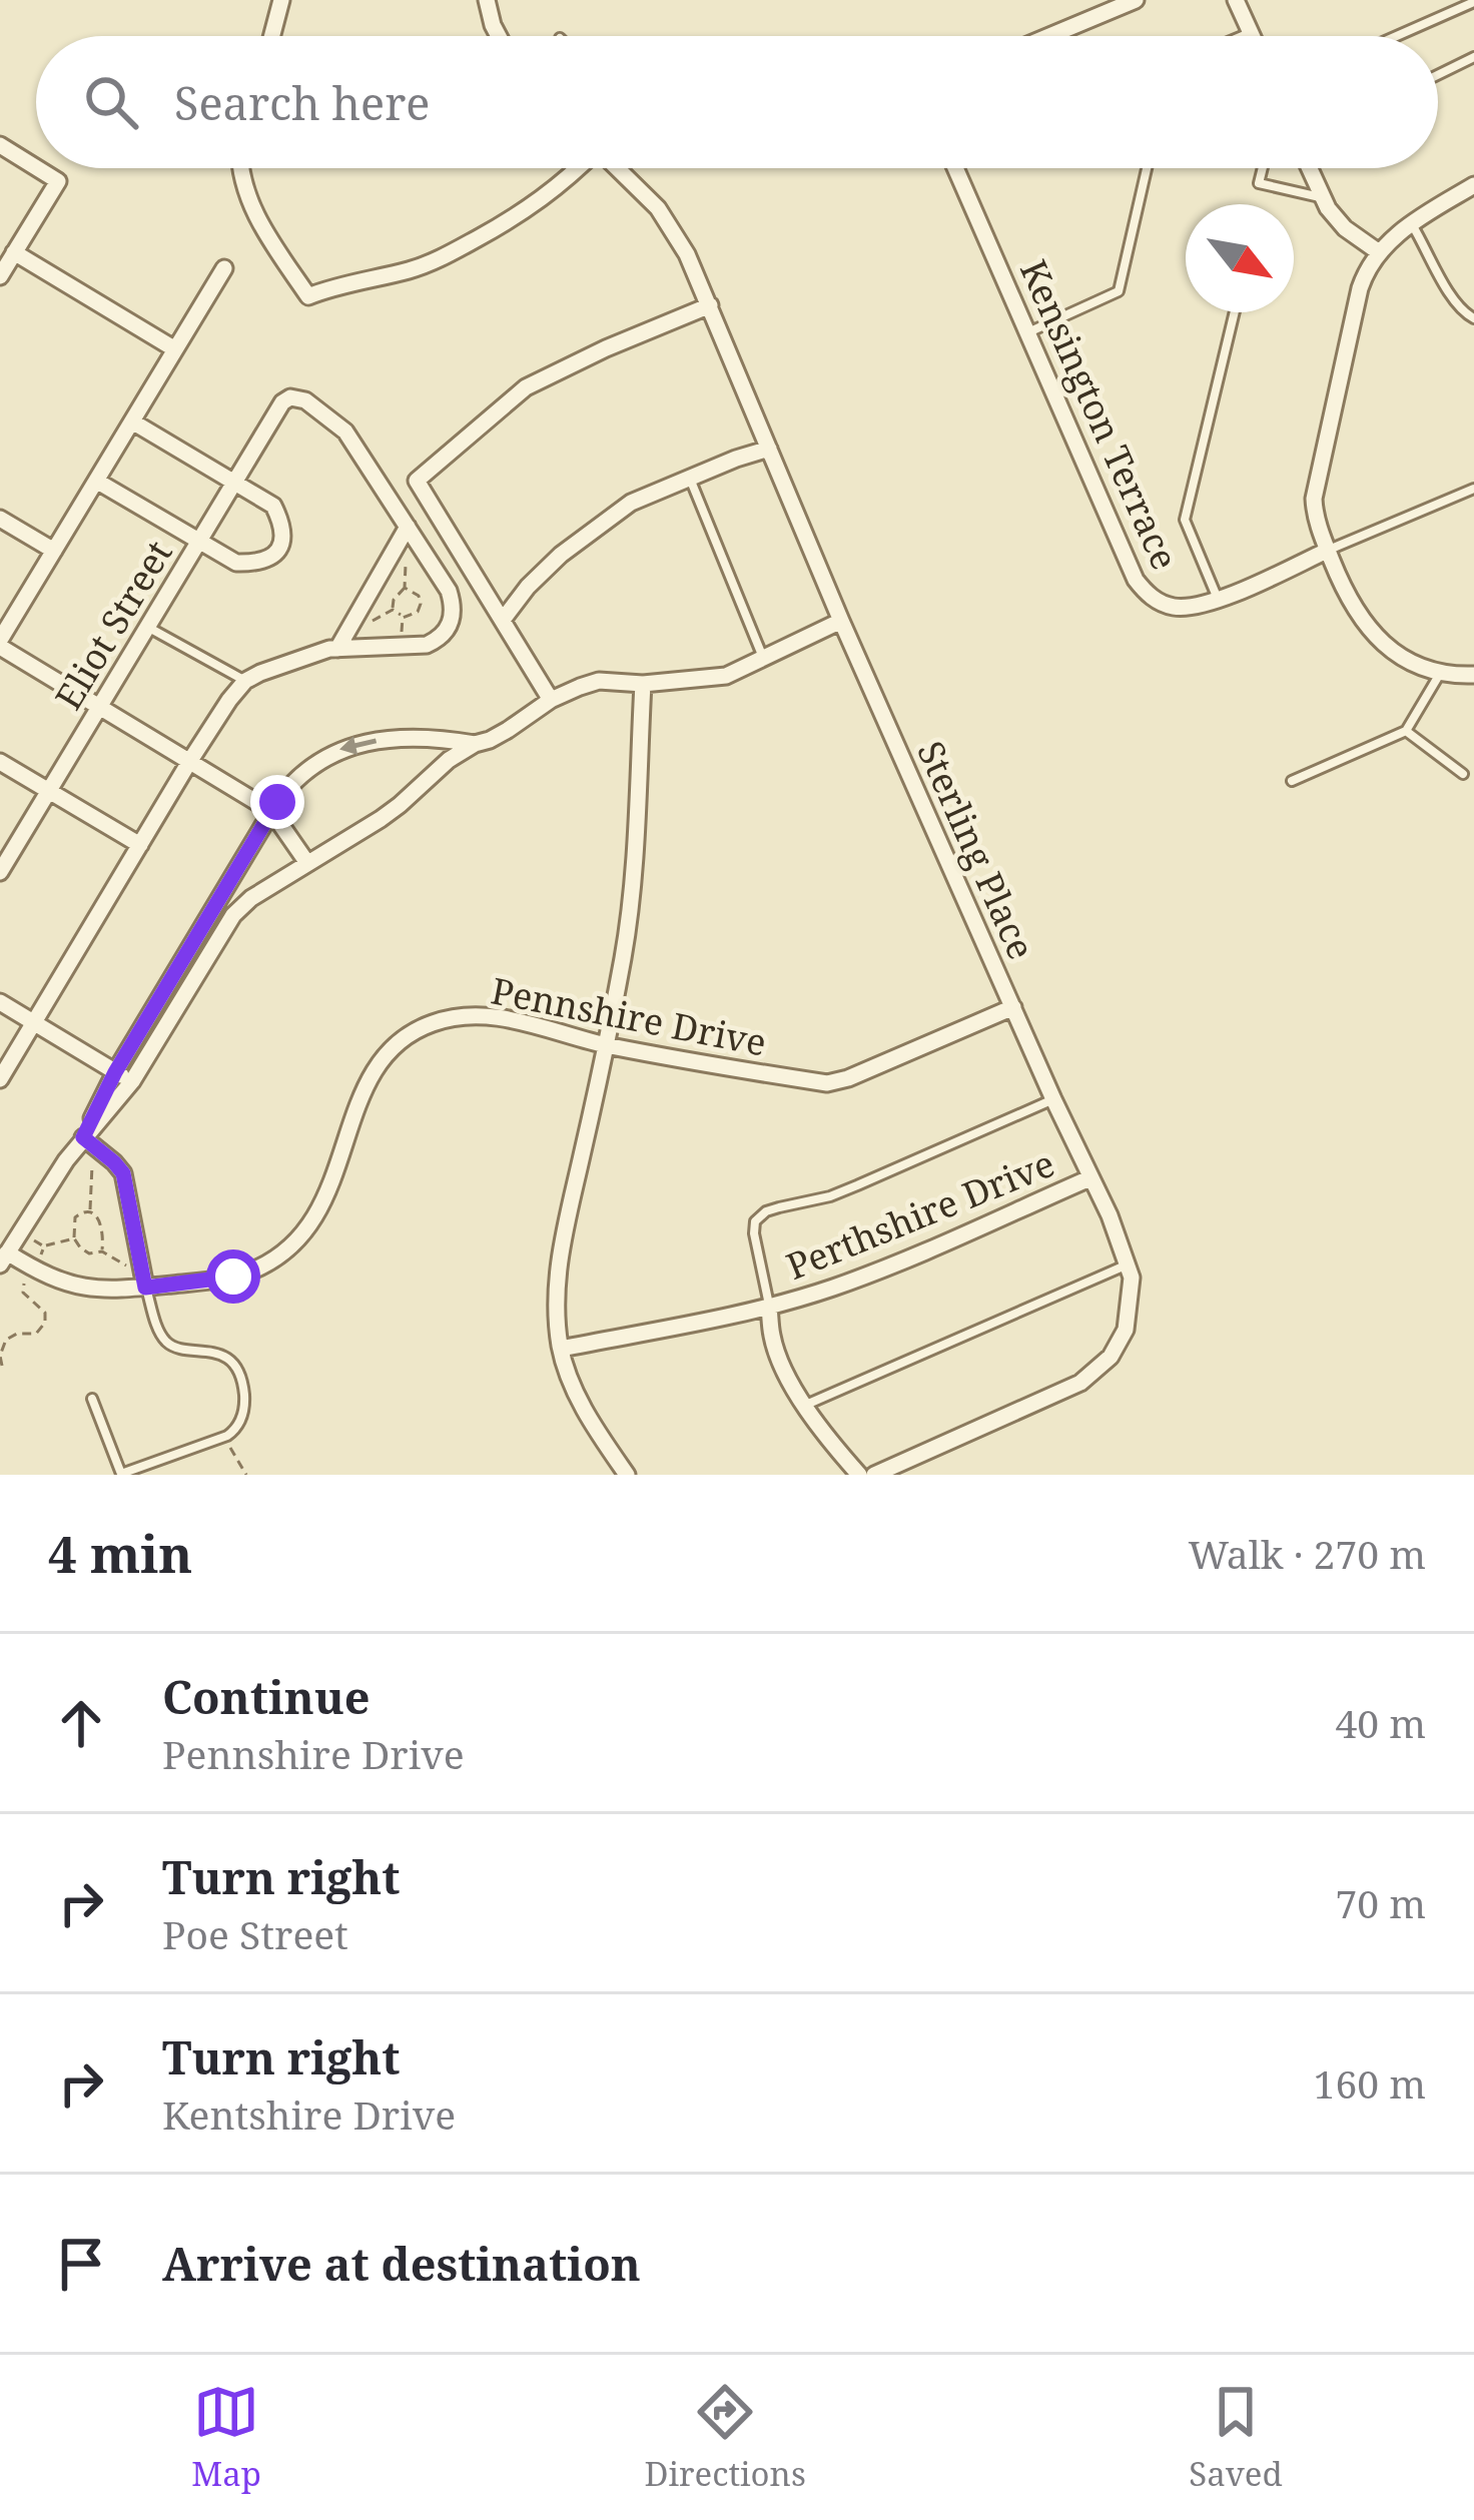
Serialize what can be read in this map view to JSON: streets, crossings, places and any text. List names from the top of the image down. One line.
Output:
{"streets":{"street":["Kensington Terrace","Eliot Street","Sterling Place","Pennshire Drive","Perthshire Drive"]},"crossings":[["Sterling Place","Pennshire Drive"],["Sterling Place","Perthshire Drive"]],"north":"bottom right","page":{"search":"Search here","heading":["4 min","Walk · 270 m"],"list":[["Continue","Pennshire Drive","40 m"],["Turn right","Poe Street","70 m"],["Turn right","Kentshire Drive","160 m"],"Arrive at destination"],"nav":["Map","Directions","Saved"]}}
